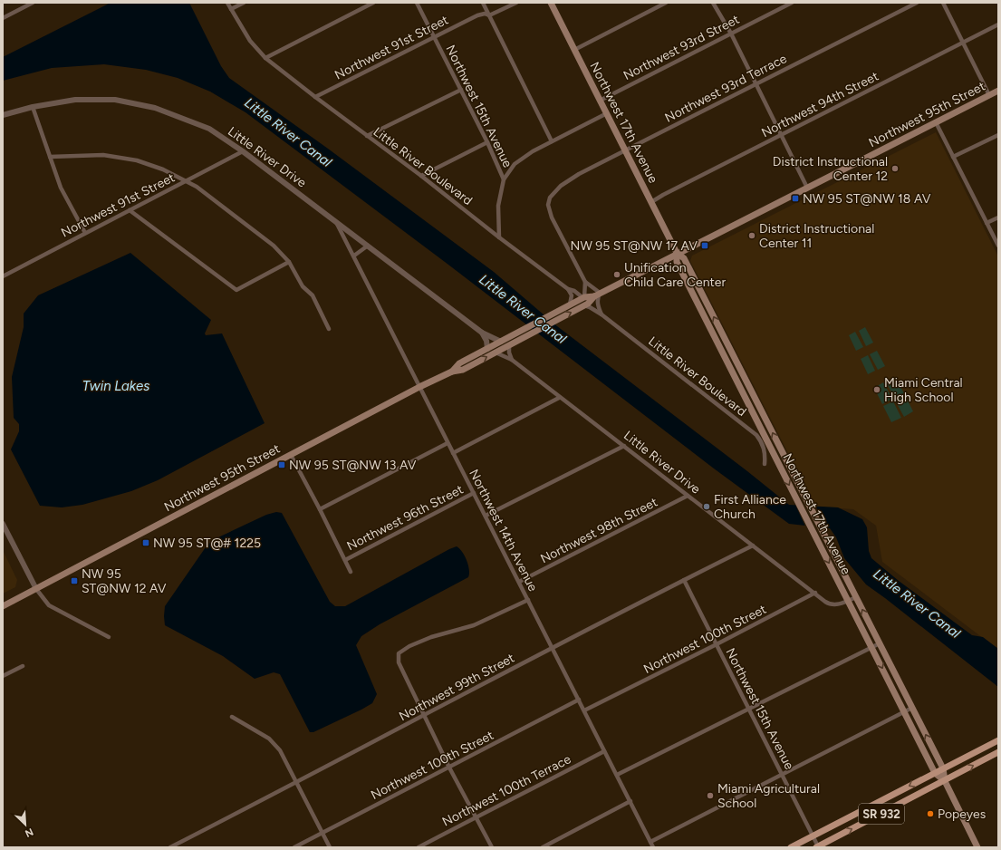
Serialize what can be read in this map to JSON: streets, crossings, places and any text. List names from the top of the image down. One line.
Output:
{"streets":{"main road":["Northwest 95th Street","Northwest 17th Avenue","SR 932"],"street":["Northwest 91st Street","Northwest 93rd Street","Northwest 93rd Terrace","Northwest 94th Street","Northwest 15th Avenue","Little River Drive","Little River Boulevard","Northwest 96th Street","Northwest 14th Avenue","Northwest 98th Street","Northwest 100th Street","Northwest 99th Street","Northwest 100th Terrace"]},"crossings":[["Northwest 91st Street","Northwest 15th Avenue"],["Northwest 91st Street","Little River Drive"],["Northwest 91st Street","Little River Boulevard"],["Northwest 93rd Street","Northwest 17th Avenue"],["Northwest 93rd Terrace","Northwest 17th Avenue"],["Northwest 94th Street","Northwest 17th Avenue"],["Northwest 15th Avenue","Northwest 100th Street"],["Northwest 15th Avenue","Northwest 99th Street"],["Northwest 15th Avenue","SR 932"],["Northwest 95th Street","Northwest 17th Avenue"],["Northwest 95th Street","Little River Drive"],["Northwest 95th Street","Little River Boulevard"],["Northwest 95th Street","Northwest 14th Avenue"],["Northwest 17th Avenue","Little River Drive"],["Northwest 17th Avenue","SR 932"],["Little River Drive","Northwest 14th Avenue"],["Little River Drive","Northwest 98th Street"],["Little River Drive","Northwest 100th Street"],["Little River Drive","Northwest 99th Street"],["Northwest 96th Street","Northwest 14th Avenue"],["Northwest 14th Avenue","Northwest 98th Street"],["Northwest 14th Avenue","Northwest 100th Street"],["Northwest 14th Avenue","Northwest 99th Street"],["Northwest 14th Avenue","Northwest 100th Terrace"]],"water":["Little River Canal","Twin Lakes"],"places":{"other":["District Instructional Center 12","District Instructional Center 11","Unification Child Care Center","Miami Central High School","First Alliance Church","Miami Agricultural School","Popeyes"],"transit":["NW 95 ST@NW 18 AV","NW 95 ST@NW 17 AV","NW 95 ST@NW 13 AV","NW 95 ST@# 1225","NW 95 ST@NW 12 AV"]},"north":"bottom right"}
